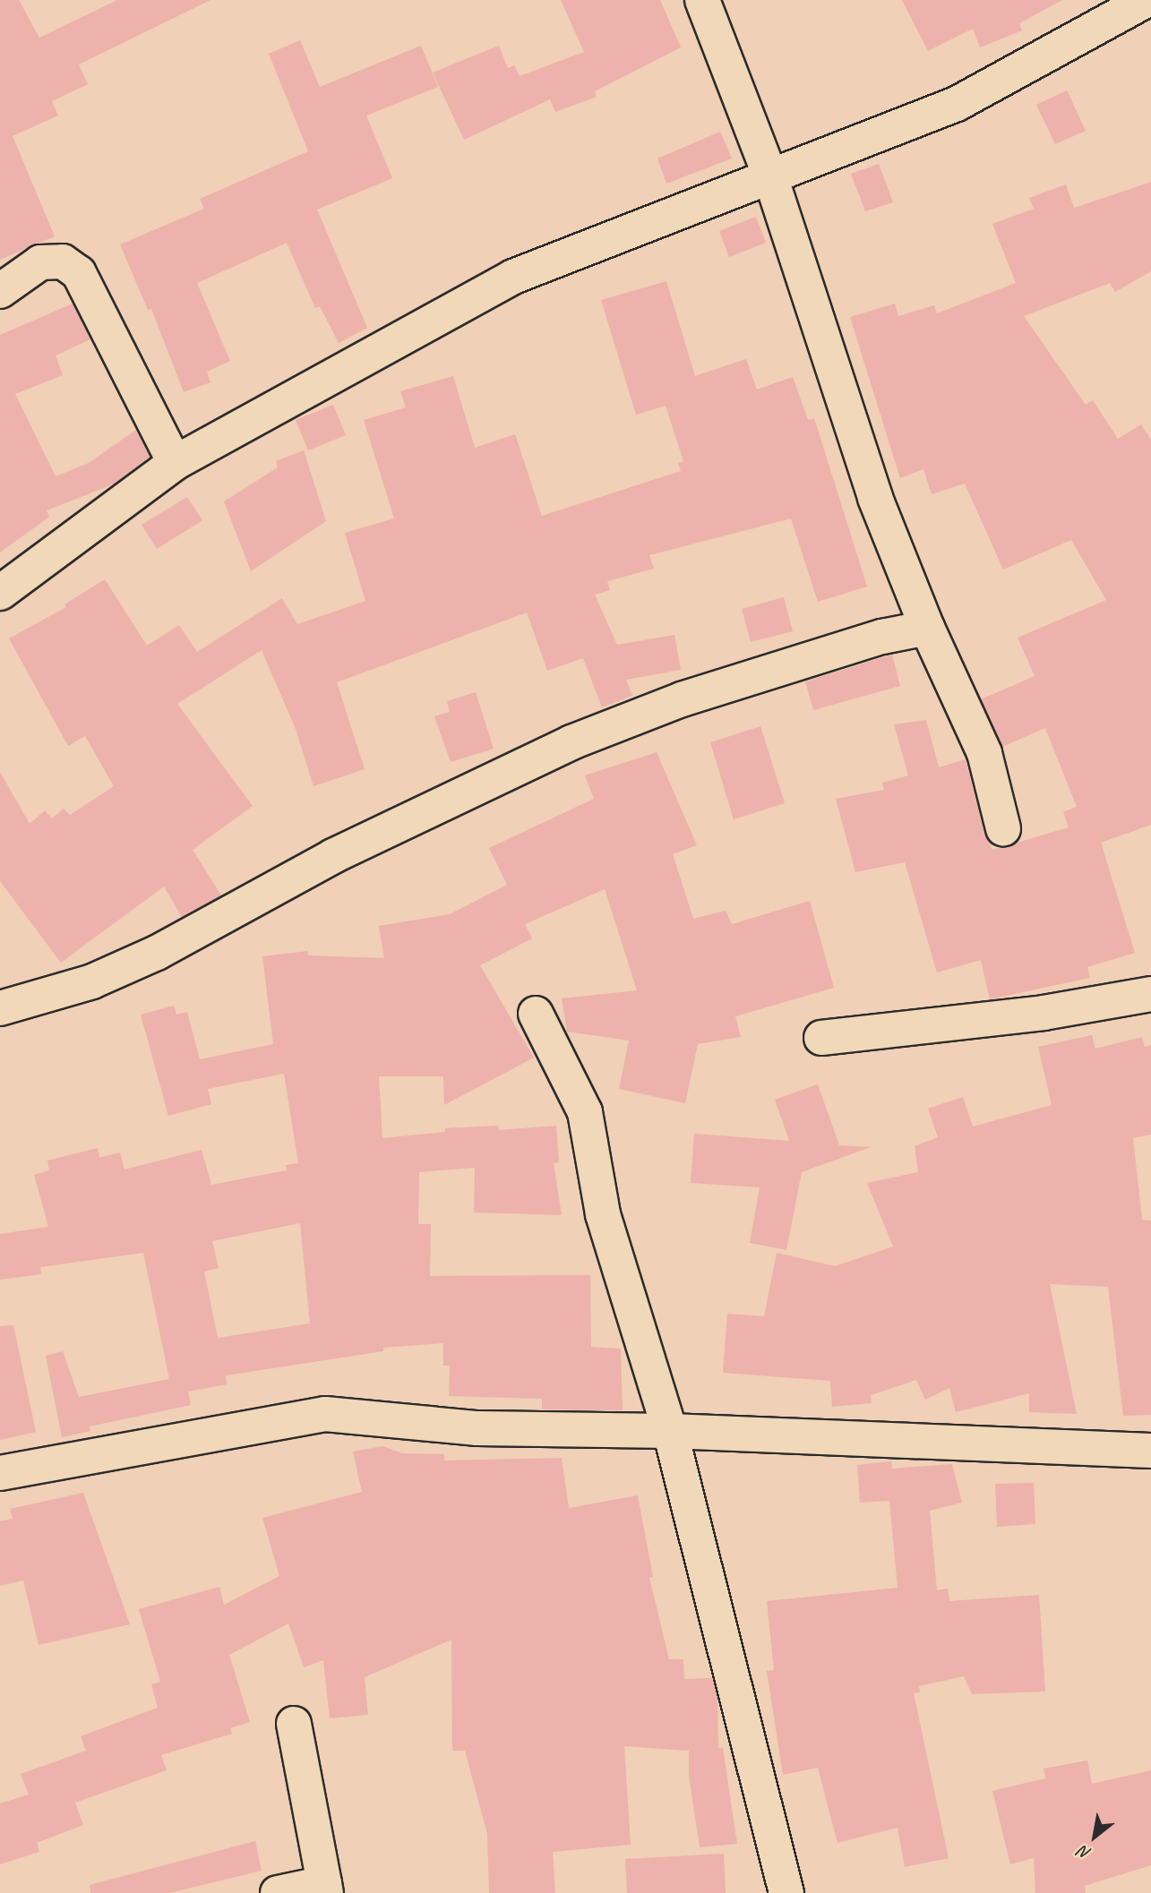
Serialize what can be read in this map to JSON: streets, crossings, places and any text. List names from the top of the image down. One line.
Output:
{"north":"bottom left"}
